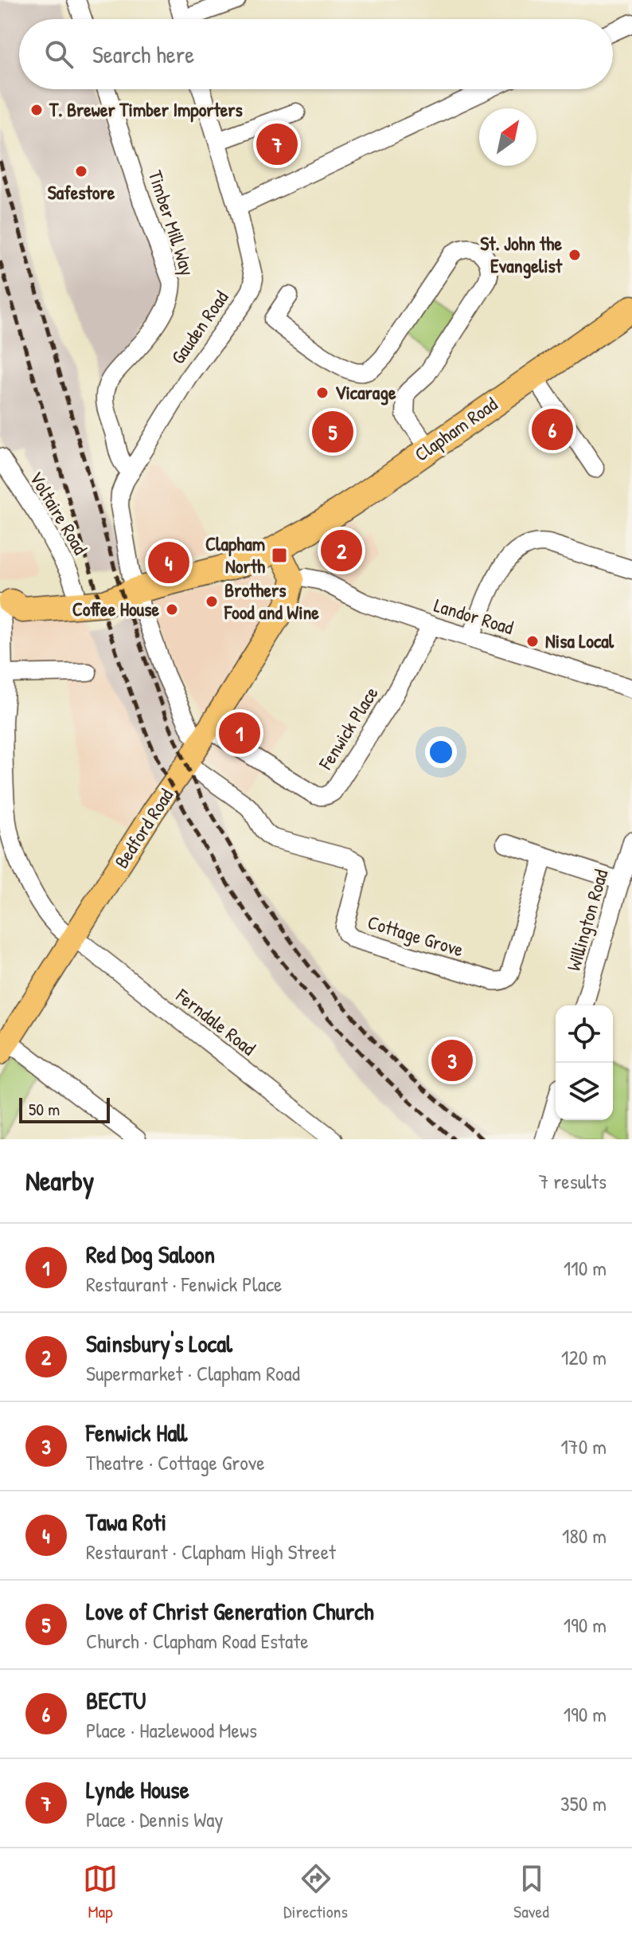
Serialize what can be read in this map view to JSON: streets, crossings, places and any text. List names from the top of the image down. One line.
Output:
{"streets":{"highway":["Clapham Road"],"main road":["Bedford Road"],"street":["Timber Mill Way","Gauden Road","Voltaire Road","Landor Road","Fenwick Place","Willington Road","Cottage Grove","Ferndale Road"]},"crossings":[["Timber Mill Way","Gauden Road"],["Gauden Road","Clapham Road"],["Gauden Road","Fenwick Place"],["Gauden Road","Bedford Road"],["Clapham Road","Bedford Road"],["Landor Road","Fenwick Place"],["Landor Road","Bedford Road"],["Fenwick Place","Bedford Road"],["Bedford Road","Cottage Grove"],["Bedford Road","Ferndale Road"]],"places":{"other":["T. Brewer Timber Importers","Safestore","St. John the Evangelist","Vicarage","Brothers Food and Wine","Coffee House","Nisa Local"],"transit":["Clapham North"]},"scale_bar":"50 m","north":"top right","page":{"search":"Search here","pins":["7","6","5","2","4","1","3"],"scale":"50 m","heading":["Nearby","7 results"],"list":[{"mark":"1","name":"Red Dog Saloon","note":"Restaurant · Fenwick Place","value":"110 m"},{"mark":"2","name":"Sainsbury's Local","note":"Supermarket · Clapham Road","value":"120 m"},{"mark":"3","name":"Fenwick Hall","note":"Theatre · Cottage Grove","value":"170 m"},{"mark":"4","name":"Tawa Roti","note":"Restaurant · Clapham High Street","value":"180 m"},{"mark":"5","name":"Love of Christ Generation Church","note":"Church · Clapham Road Estate","value":"190 m"},{"mark":"6","name":"BECTU","note":"Place · Hazlewood Mews","value":"190 m"},{"mark":"7","name":"Lynde House","note":"Place · Dennis Way","value":"350 m"}],"nav":["Map","Directions","Saved"]}}
